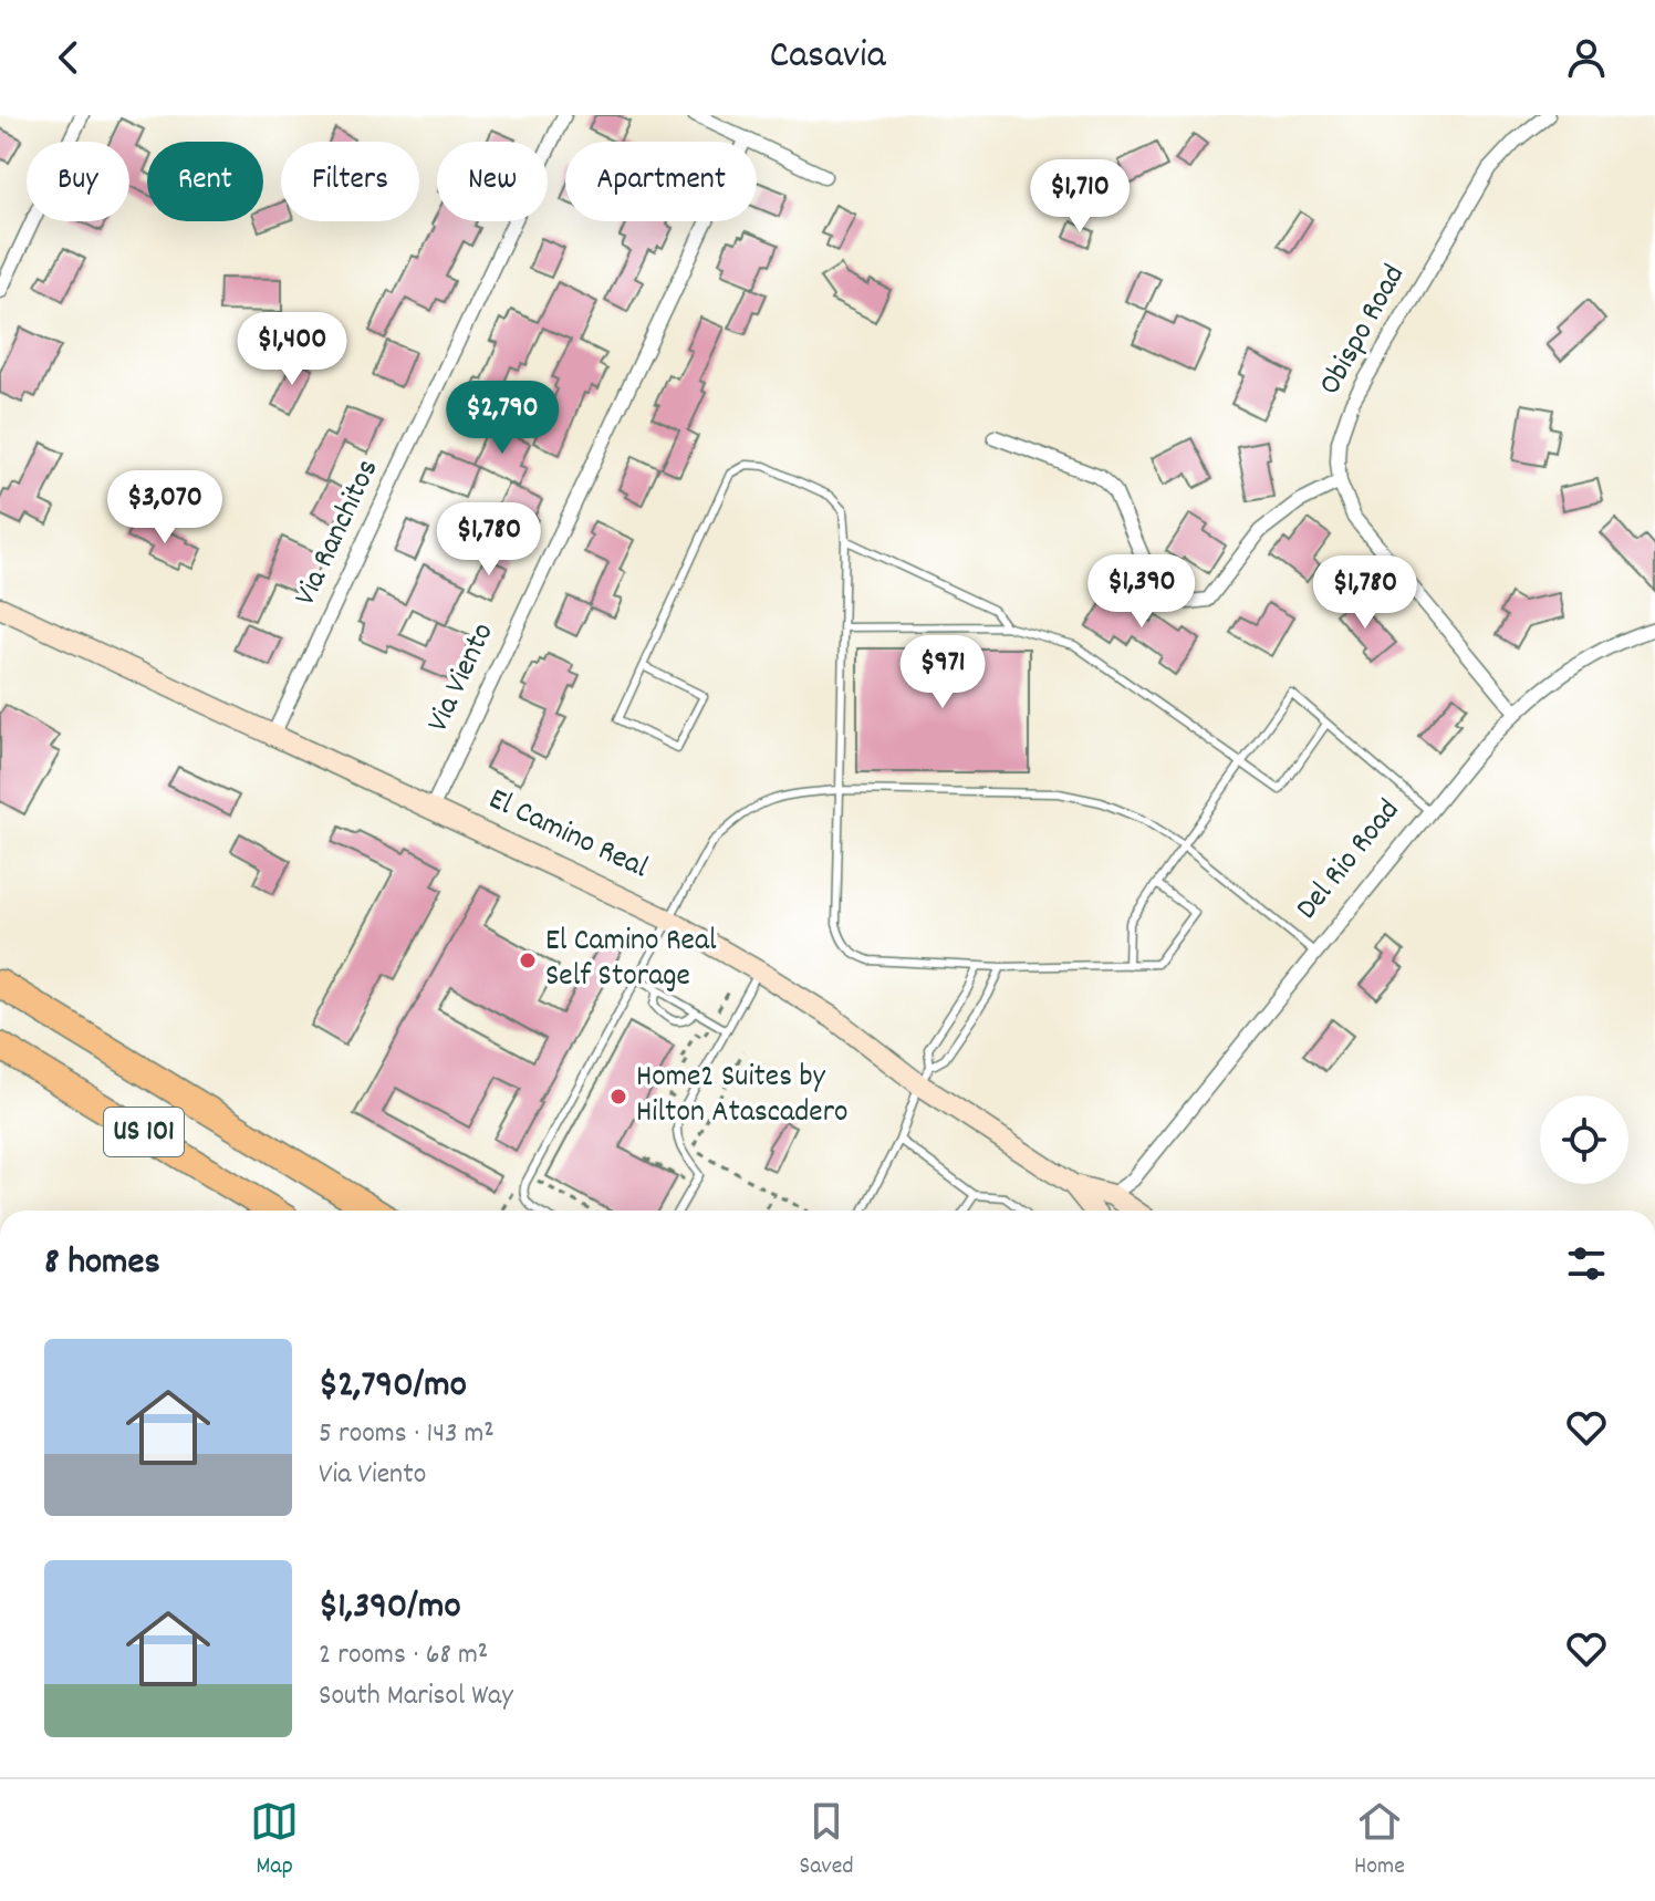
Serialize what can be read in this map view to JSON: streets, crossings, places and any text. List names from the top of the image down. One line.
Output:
{"streets":{"highway":["US 101"],"main road":["El Camino Real","Del Rio Road"],"street":["Obispo Road","Via Ranchitos","Via Viento"]},"crossings":[["Obispo Road","Del Rio Road"],["Via Ranchitos","El Camino Real"],["Via Viento","El Camino Real"],["El Camino Real","Del Rio Road"]],"places":["El Camino Real Self Storage","Home2 Suites by Hilton Atascadero"],"page":{"header":"Casavia","chip":["Buy","Rent","Filters","New","Apartment"],"price":["$1,710","$1,400","$2,790","$3,070","$1,780","$1,390","$1,780","$971"],"heading":"8 homes","list":[{"name":"$2,790/mo","note":"5 rooms · 143 m² · Via Viento"},{"name":"$1,390/mo","note":"2 rooms · 68 m² · South Marisol Way"}],"tabs":["Map","Saved","Home"]}}
